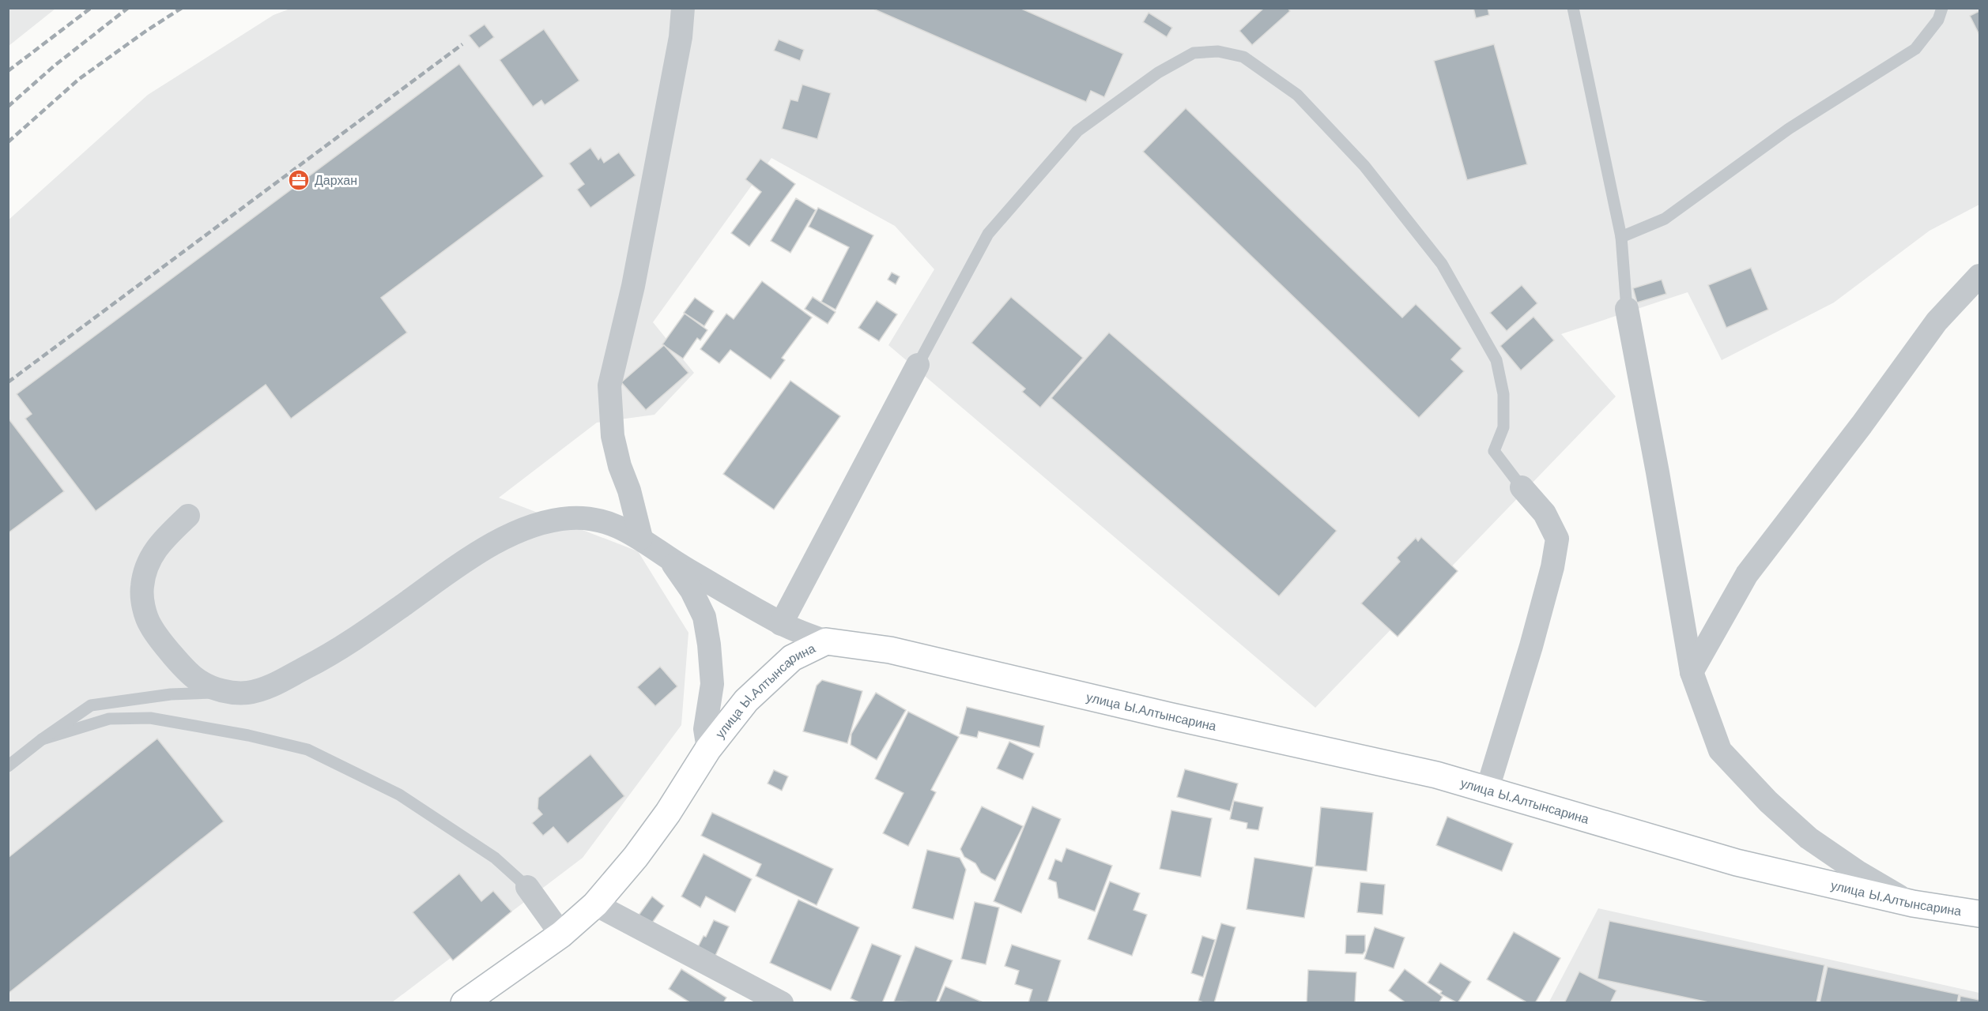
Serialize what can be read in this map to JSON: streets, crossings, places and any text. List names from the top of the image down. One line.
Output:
{"streets":{"street":["улица Ы.Алтынсарина"]},"places":{"office":["Дархан"]}}
